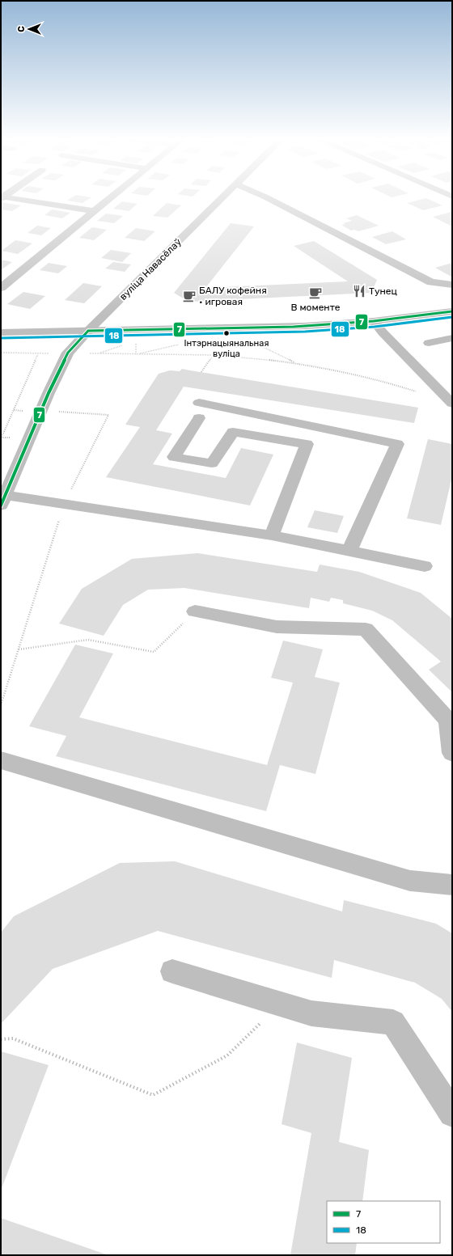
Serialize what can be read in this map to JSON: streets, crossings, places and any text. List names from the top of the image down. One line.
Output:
{"streets":{"street":["вуліца Навасёлаў"]},"places":{"restaurant":["Тунец"],"cafe":["В моменте","БАЛУ кофейня • игровая"],"other":["Інтэрнацыянальная вуліца"]},"lines":["transit line 7","transit line 18"],"legend":["7","18"],"north":"left"}
